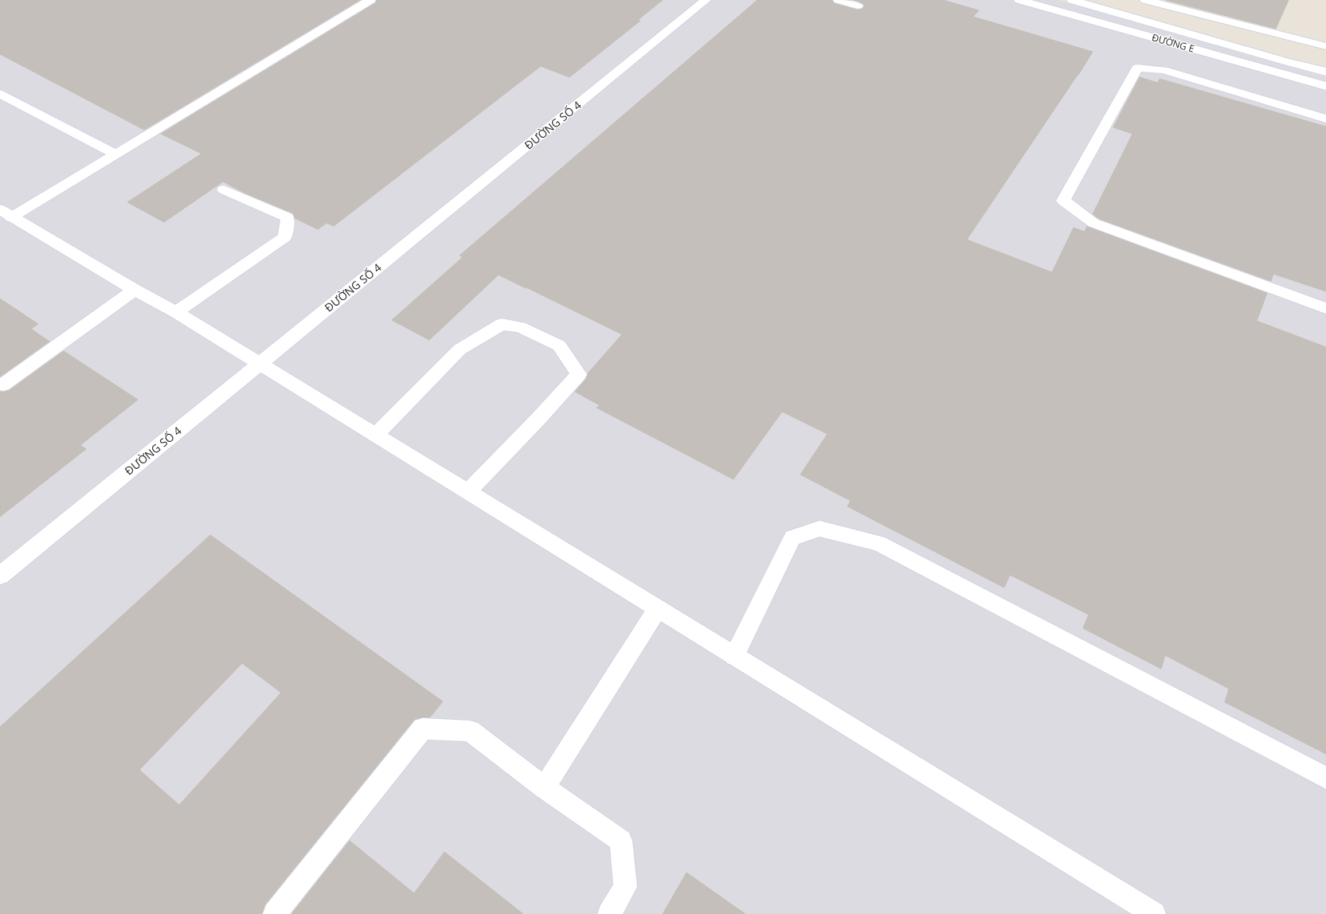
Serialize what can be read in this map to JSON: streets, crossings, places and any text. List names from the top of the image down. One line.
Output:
{"streets":{"street":["ĐƯỜNG E","ĐƯỜNG SỐ 4"]}}
